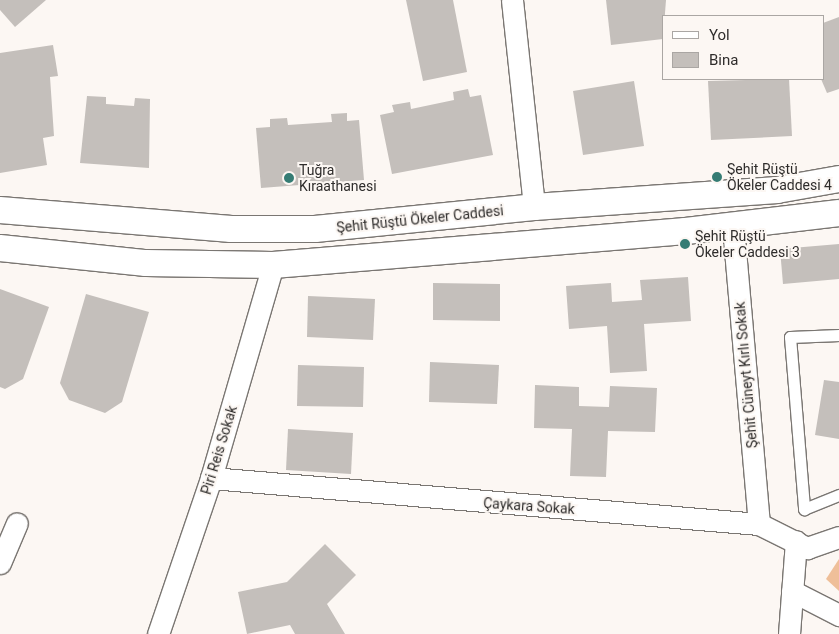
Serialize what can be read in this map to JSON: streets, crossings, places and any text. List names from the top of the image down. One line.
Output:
{"streets":{"street":["Şehit Rüştü Ökeler Caddesi","Şehit Cüneyt Kırlı Sokak","Piri Reis Sokak","Çaykara Sokak"]},"crossings":[["Şehit Cüneyt Kırlı Sokak","Çaykara Sokak"],["Piri Reis Sokak","Çaykara Sokak"]],"places":["Şehit Rüştü Ökeler Caddesi 4","Tuğra Kıraathanesi","Şehit Rüştü Ökeler Caddesi 3"],"legend":["Yol","Bina"]}
